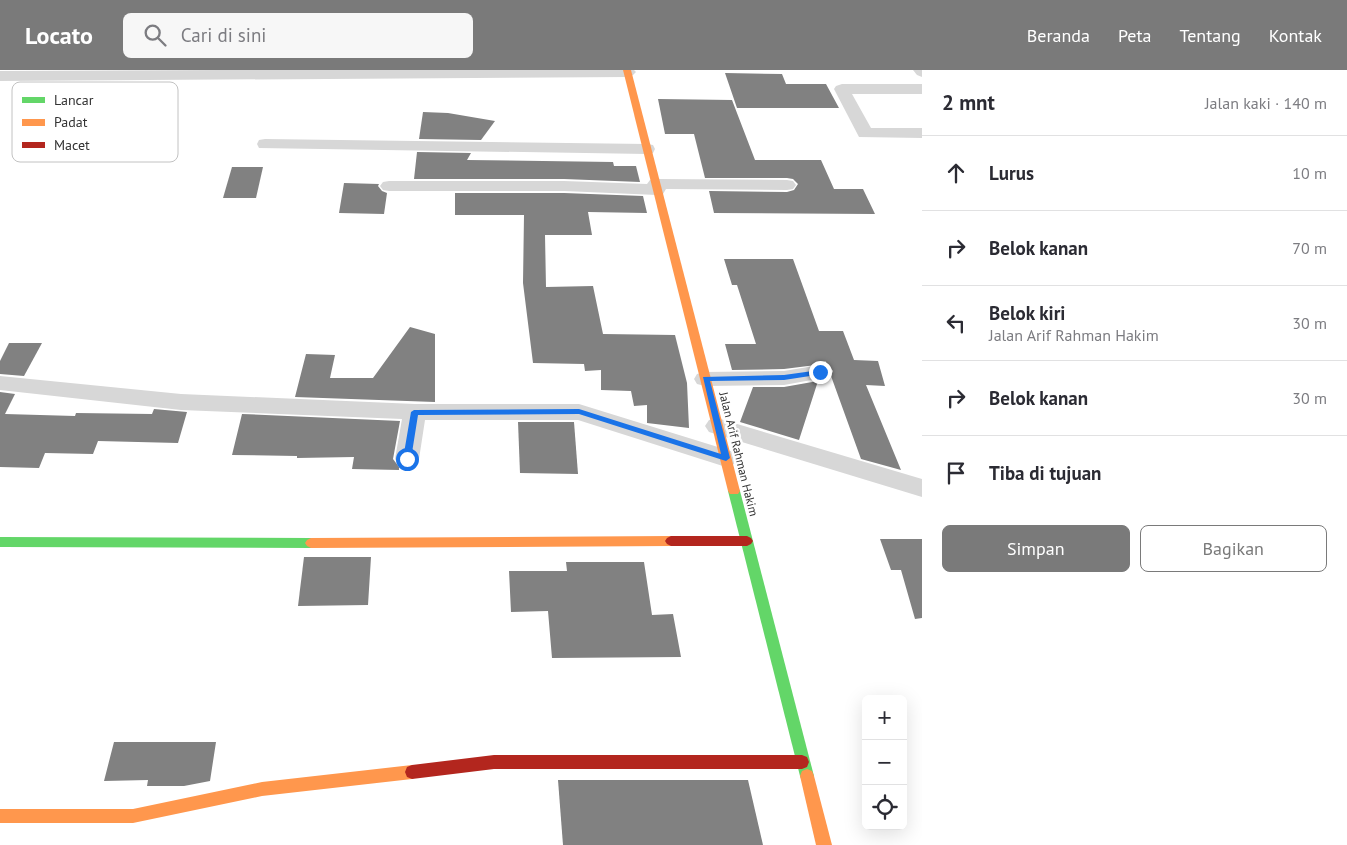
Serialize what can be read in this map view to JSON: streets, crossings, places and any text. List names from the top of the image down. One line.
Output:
{"streets":{"street":["Jalan Arif Rahman Hakim"]},"legend":["Lancar","Padat","Macet"],"page":{"header":"Locato","search":"Cari di sini","nav":["Beranda","Peta","Tentang","Kontak"],"heading":["2 mnt","Jalan kaki · 140 m"],"list":[["Lurus","10 m"],["Belok kanan","70 m"],["Belok kiri","Jalan Arif Rahman Hakim","30 m"],["Belok kanan","30 m"],"Tiba di tujuan"],"buttons":["Simpan","Bagikan"],"map_buttons":["+","−"]}}
